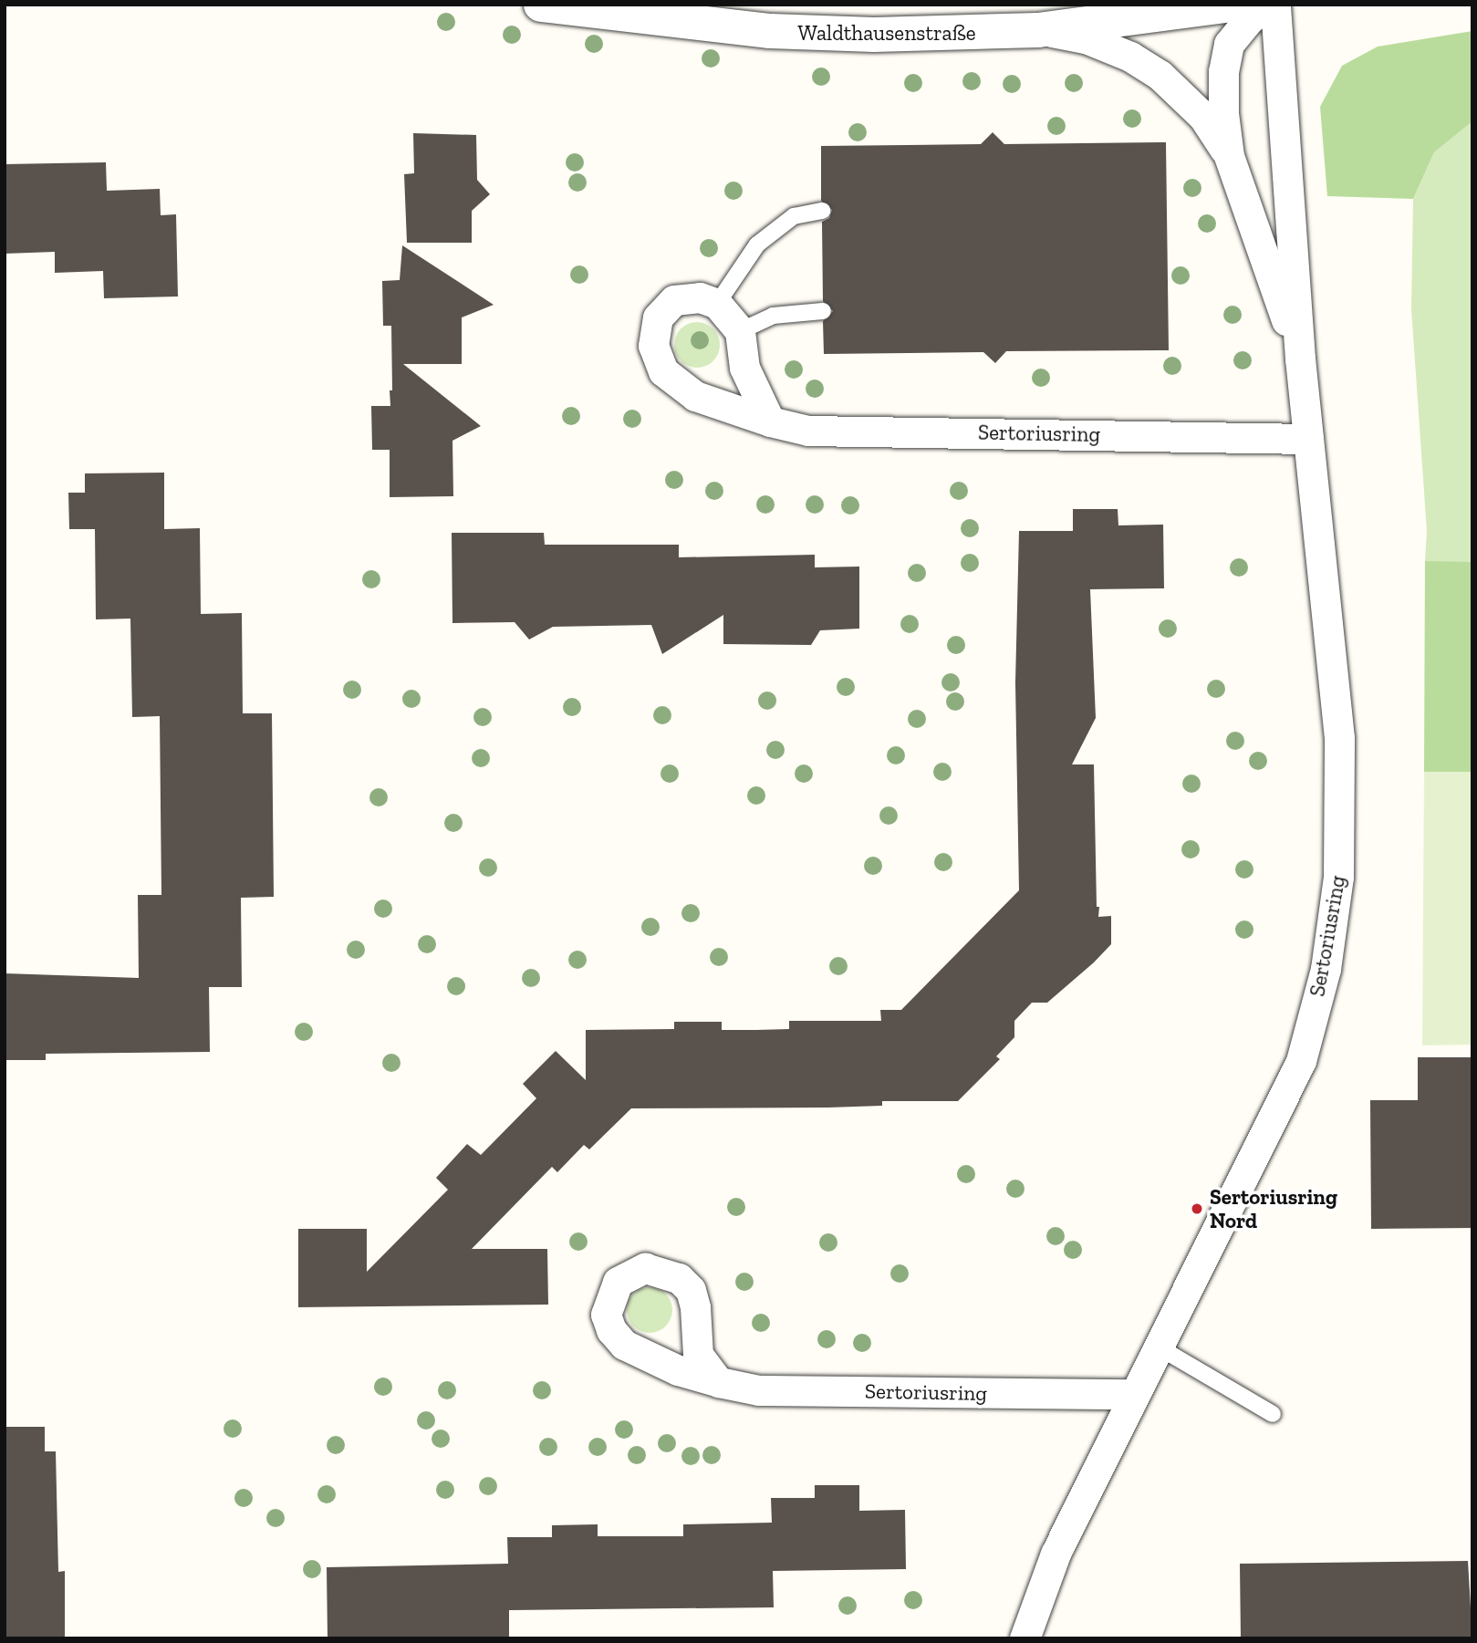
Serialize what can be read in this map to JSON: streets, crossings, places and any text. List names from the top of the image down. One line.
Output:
{"streets":{"street":["Waldthausenstraße","Sertoriusring"]},"crossings":[["Waldthausenstraße","Sertoriusring"]],"places":["Sertoriusring Nord"]}
